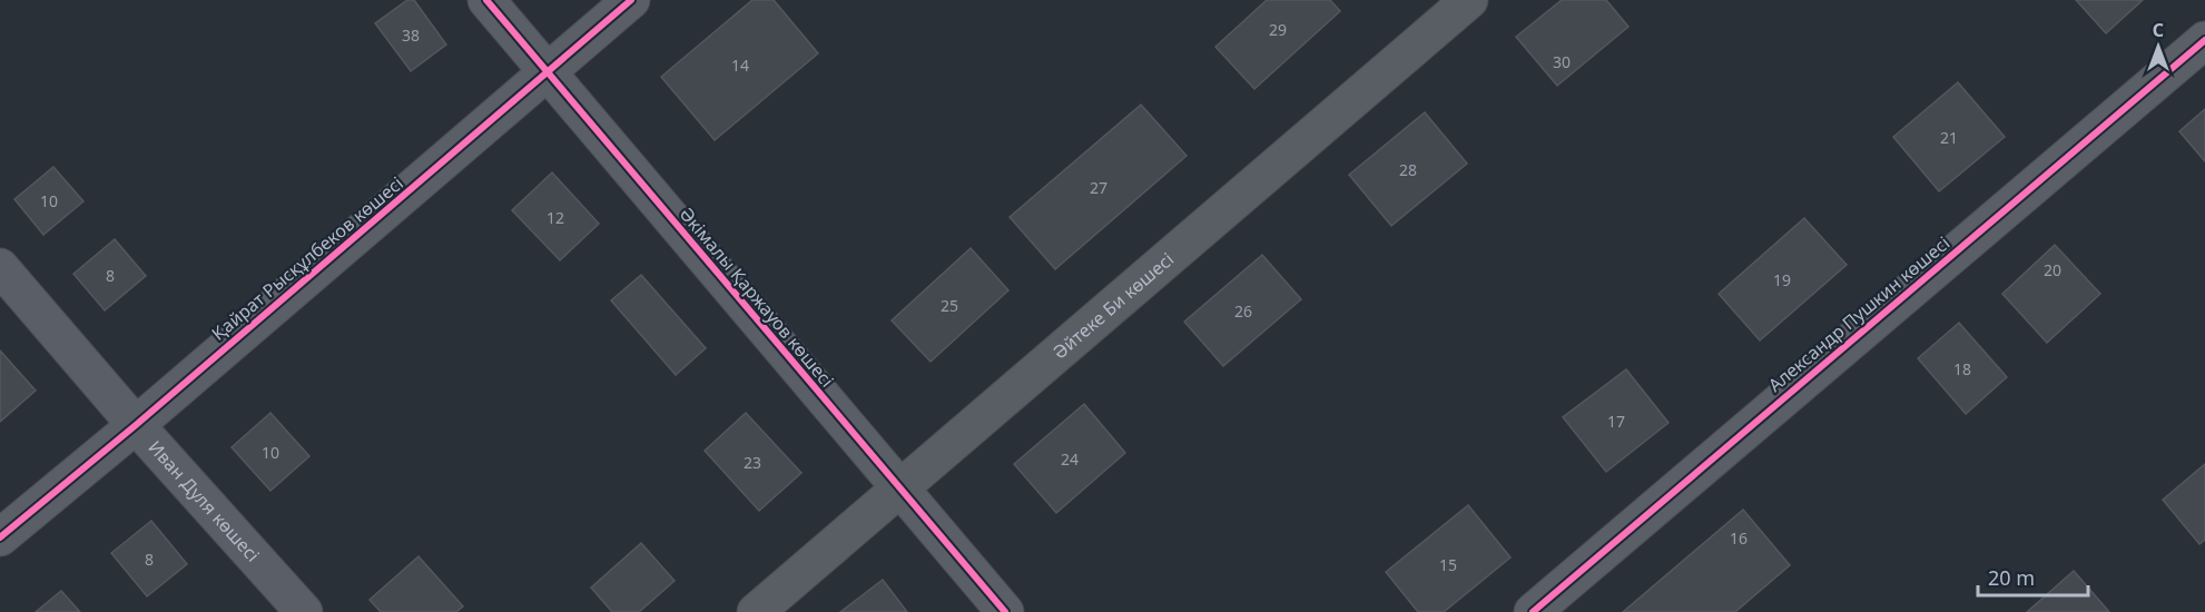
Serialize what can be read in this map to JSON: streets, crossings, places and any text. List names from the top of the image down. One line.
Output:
{"streets":{"main road":["Әйтеке Би көшесі"],"street":["Қайрат Рысқұлбеков көшесі","Әкімалы Қаржауов көшесі","Александр Пушкин көшесі","Иван Дуля көшесі"]},"crossings":[["Қайрат Рысқұлбеков көшесі","Әкімалы Қаржауов көшесі"],["Қайрат Рысқұлбеков көшесі","Иван Дуля көшесі"],["Әкімалы Қаржауов көшесі","Әйтеке Би көшесі"]],"house_numbers":["29","38","30","14","21","28","27","10","12","20","8","19","25","26","18","17","10","24","23","16","8","15"],"scale_bar":"20 m","north":"top"}
